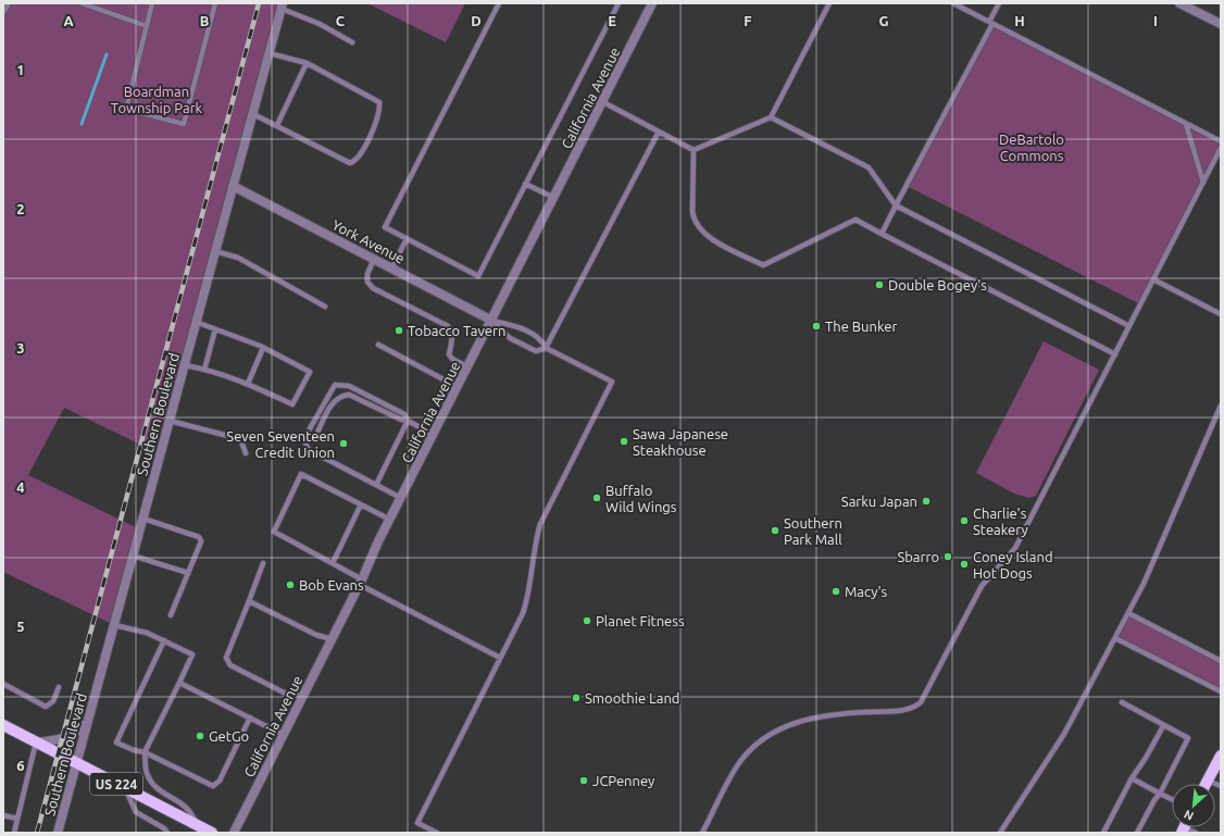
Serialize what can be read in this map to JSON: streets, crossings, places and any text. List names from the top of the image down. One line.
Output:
{"streets":{"main road":["US 224"],"street":["California Avenue","York Avenue","Southern Boulevard"]},"crossings":[["California Avenue","York Avenue"],["York Avenue","Southern Boulevard"],["Southern Boulevard","US 224"]],"parks":["Boardman Township Park","DeBartolo Commons"],"places":["Double Bogey's","The Bunker","Tobacco Tavern","Sawa Japanese Steakhouse","Seven Seventeen Credit Union","Buffalo Wild Wings","Sarku Japan","Charlie's Steakery","Southern Park Mall","Sbarro","Coney Island Hot Dogs","Bob Evans","Macy's","Planet Fitness","Smoothie Land","GetGo","JCPenney"],"north":"bottom left","grid":{"columns":["A","B","C","D","E","F","G","H","I"],"rows":["1","2","3","4","5","6"]}}
